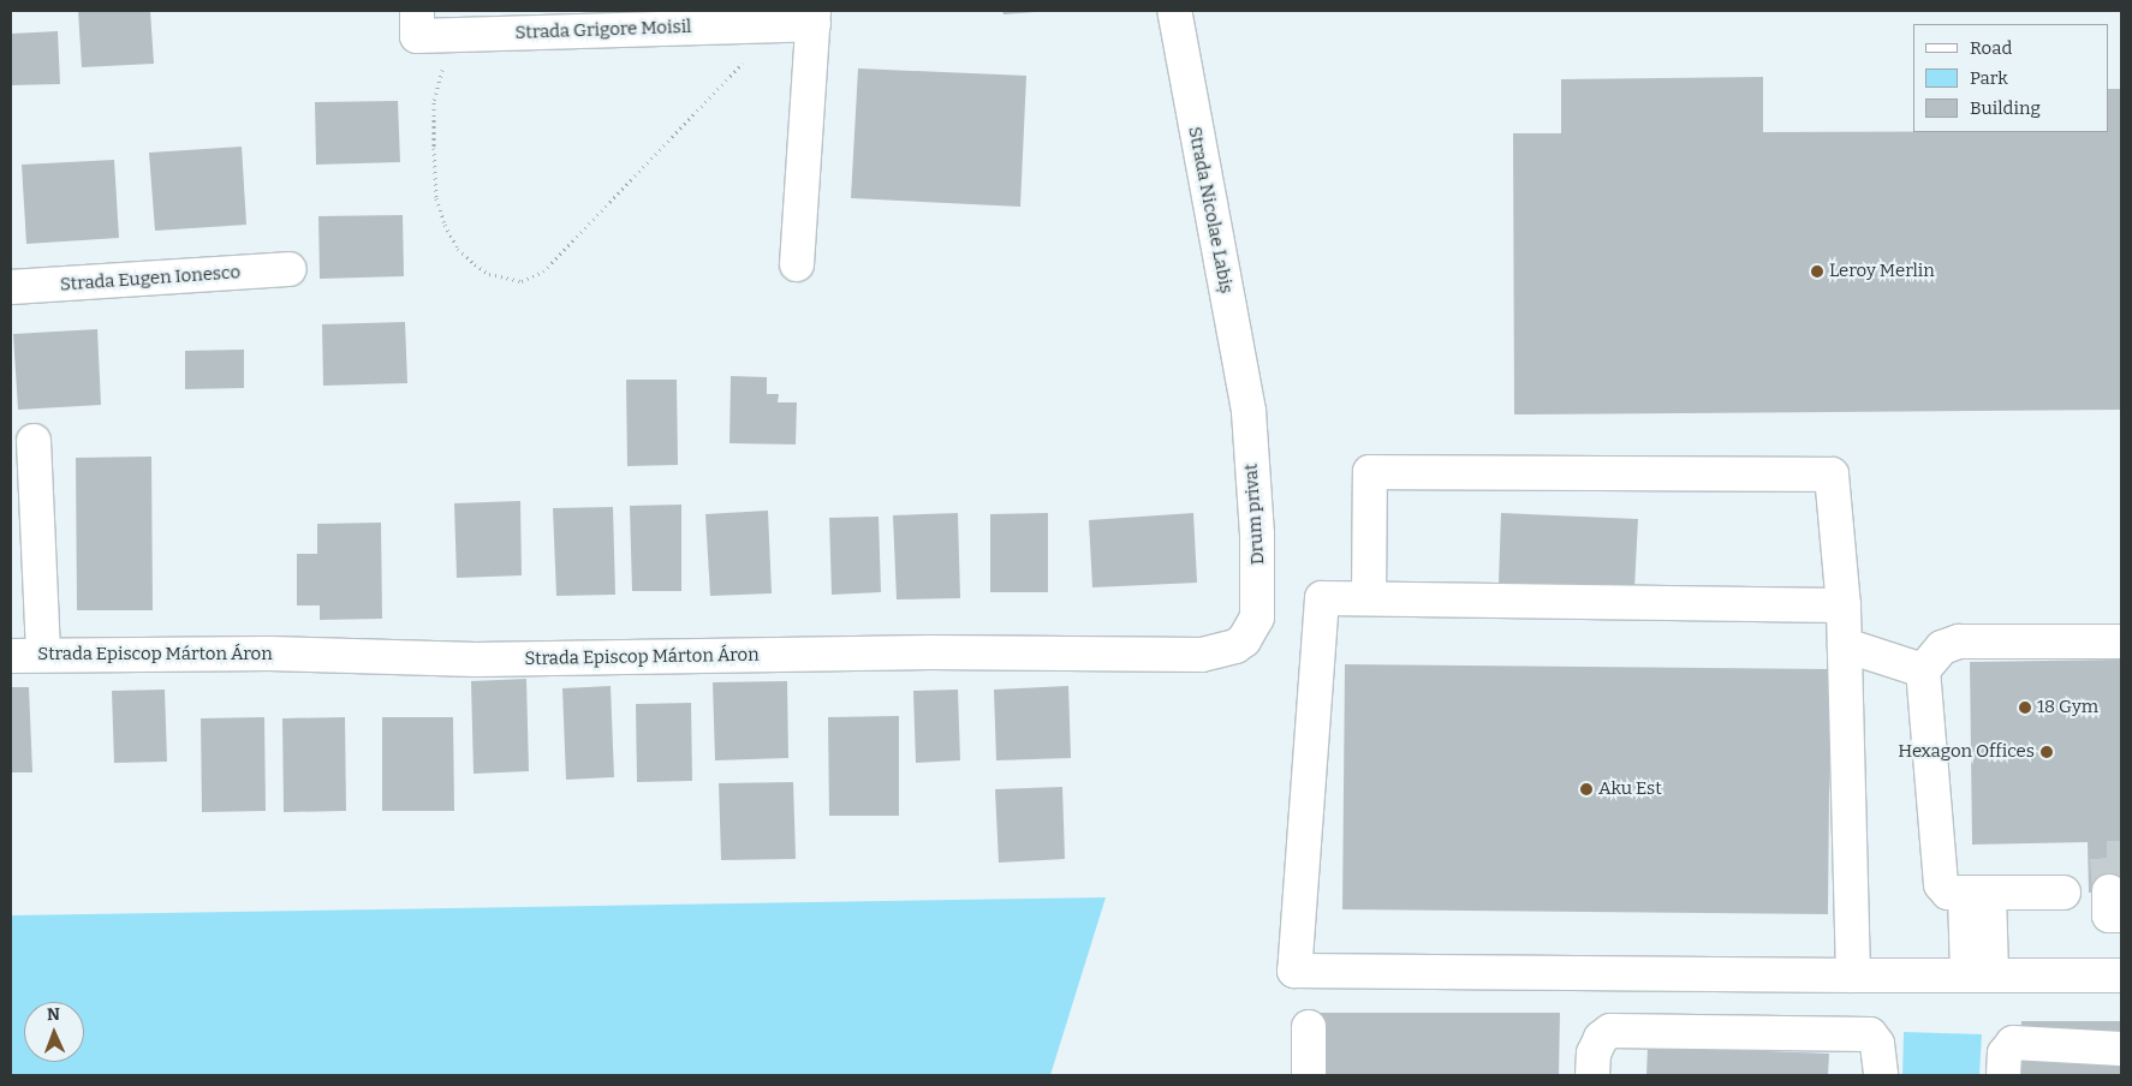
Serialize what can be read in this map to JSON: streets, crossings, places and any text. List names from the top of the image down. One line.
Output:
{"streets":{"street":["Strada Grigore Moisil","Strada Nicolae Labiș","Strada Eugen Ionesco","Drum privat","Strada Episcop Márton Áron"]},"crossings":[["Strada Nicolae Labiș","Drum privat"],["Drum privat","Strada Episcop Márton Áron"]],"places":["Leroy Merlin","18 Gym","Hexagon Offices","Aku Est"],"legend":["Road","Park","Building"],"north":"top"}
